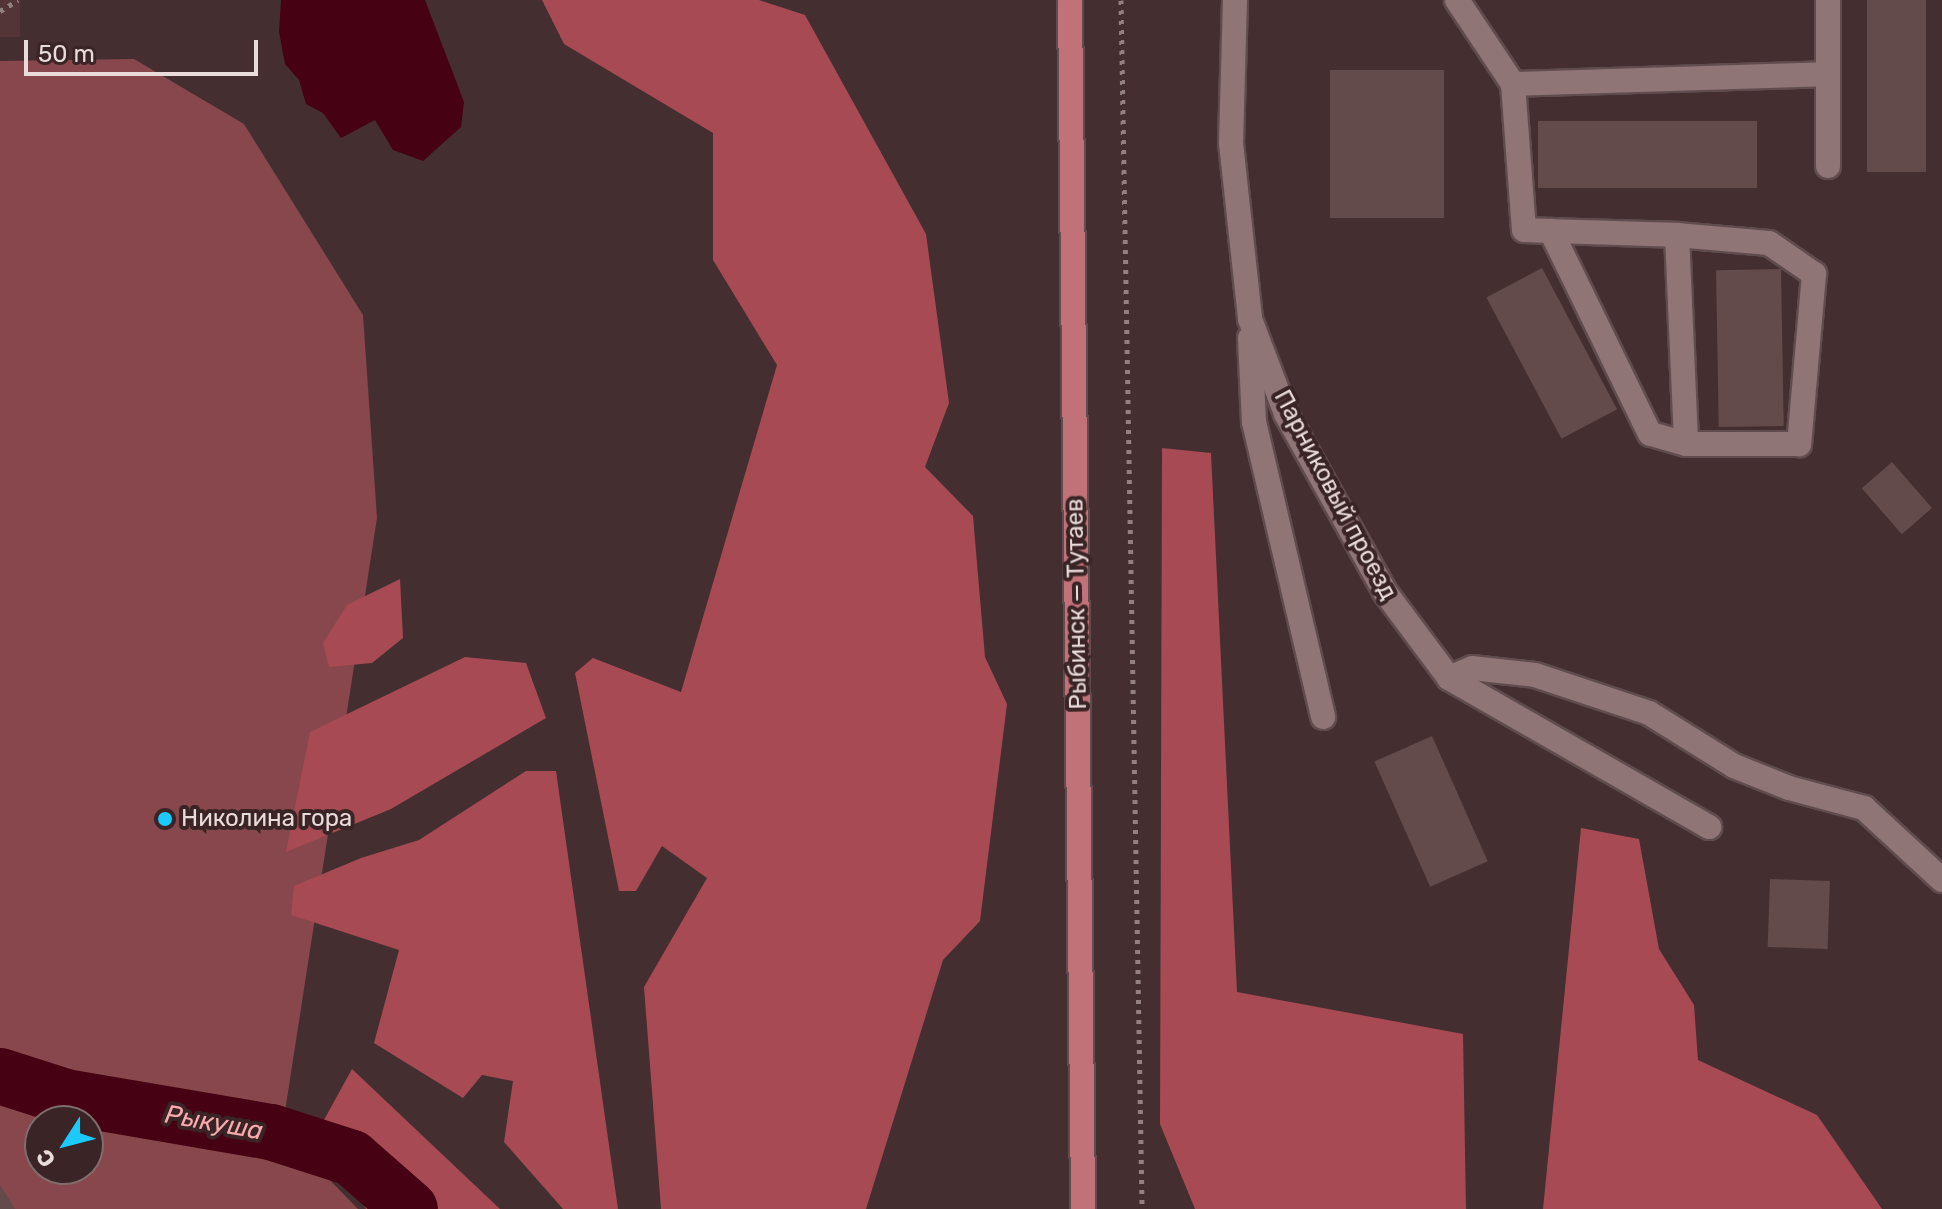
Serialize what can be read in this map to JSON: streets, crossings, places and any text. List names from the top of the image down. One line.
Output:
{"streets":{"main road":["Рыбинск — Тутаев"],"lane":["Парниковый проезд"]},"water":["Рыкуша"],"places":["Николина гора"],"scale_bar":"50 m","north":"bottom left"}
